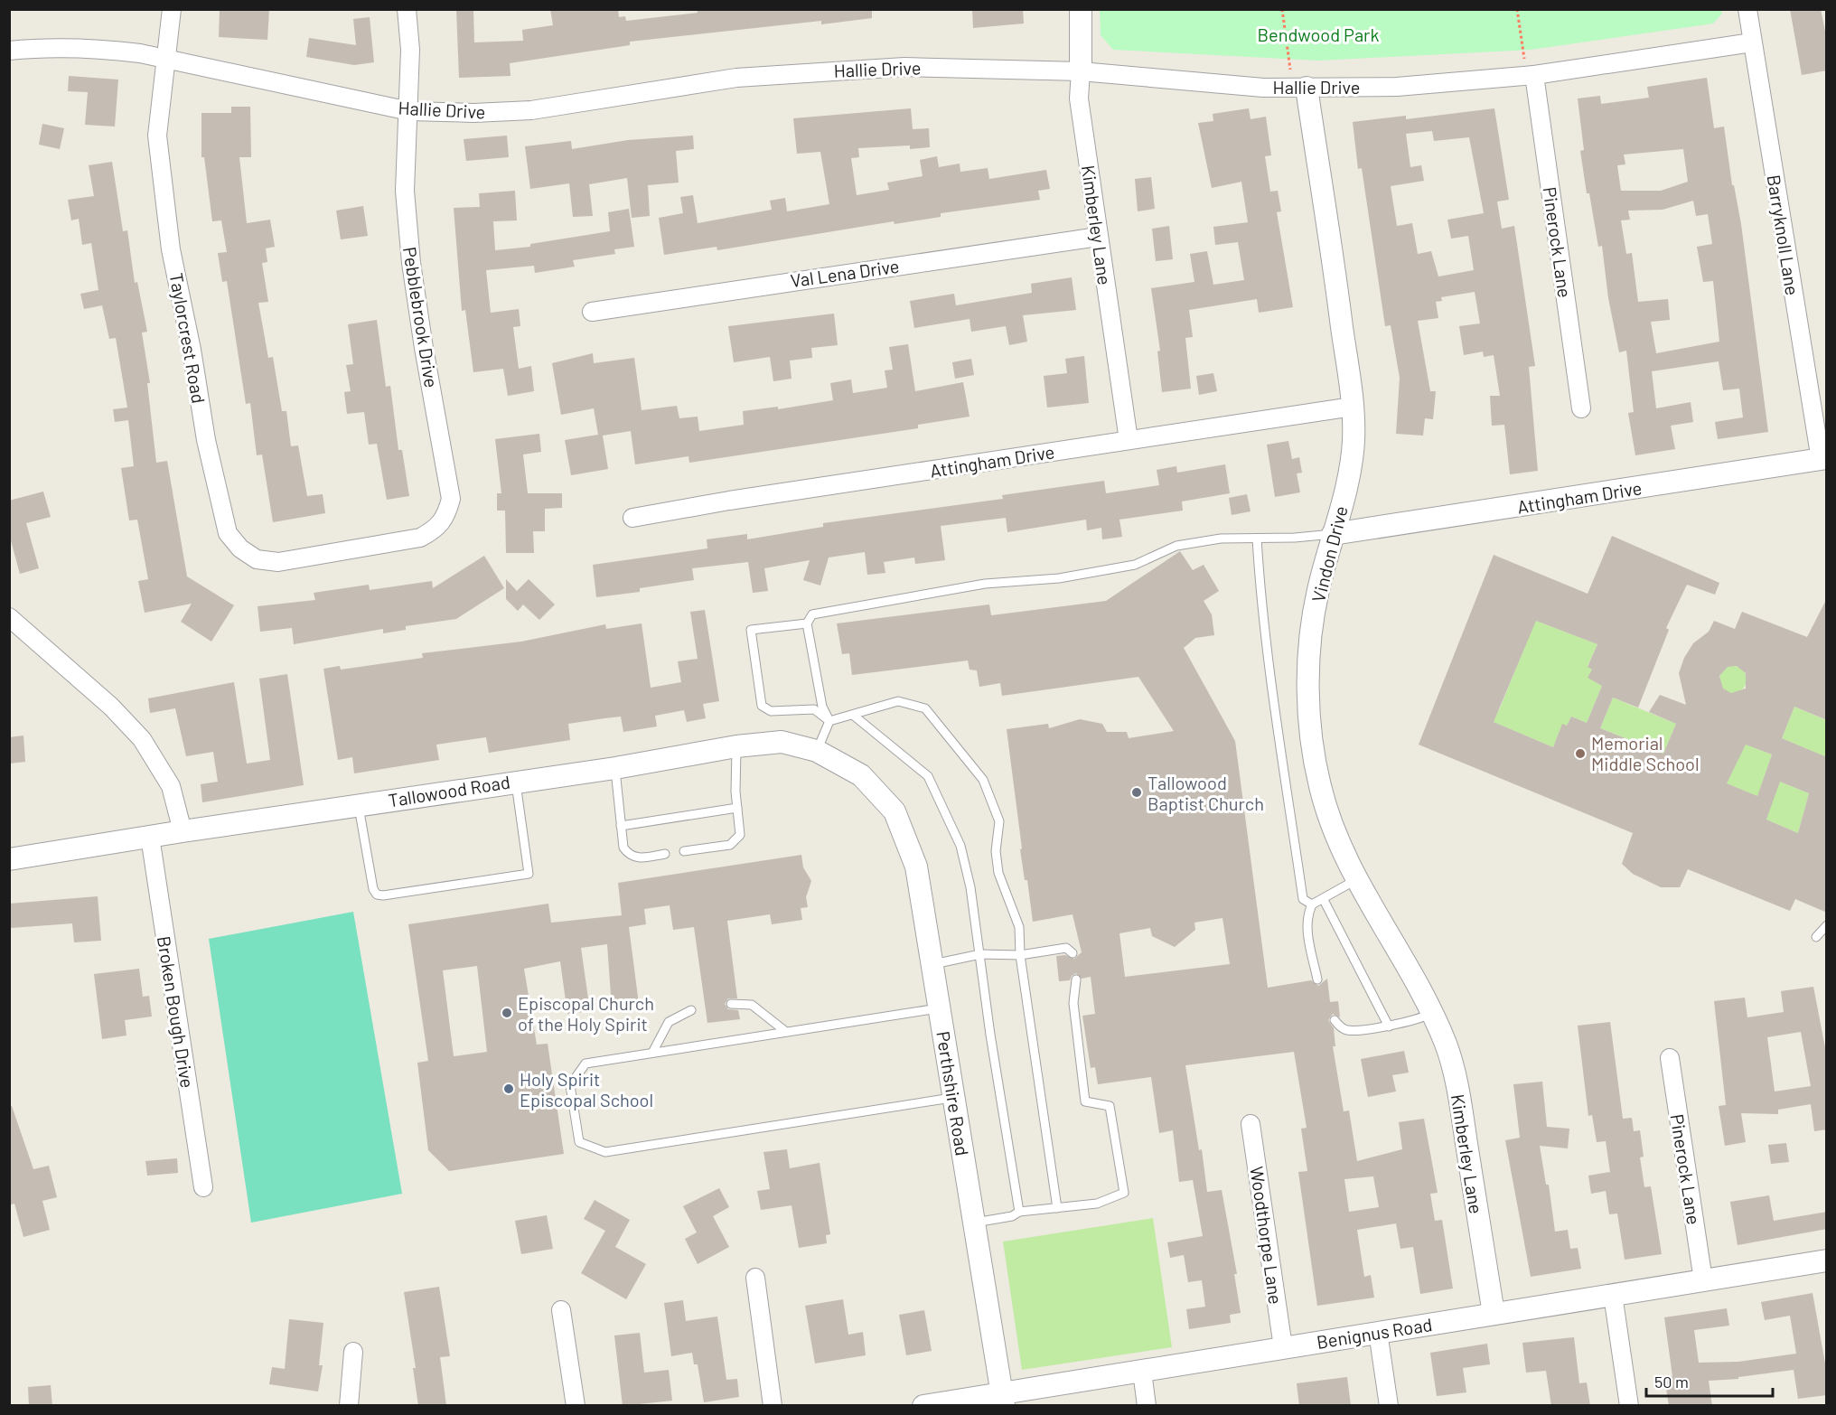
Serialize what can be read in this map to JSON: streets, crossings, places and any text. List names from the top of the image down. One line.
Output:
{"streets":{"street":["Hallie Drive","Kimberley Lane","Barryknoll Lane","Pinerock Lane","Val Lena Drive","Pebblebrook Drive","Taylorcrest Road","Attingham Drive","Vindon Drive","Tallowood Road","Broken Bough Drive","Perthshire Road","Woodthorpe Lane","Benignus Road"]},"crossings":[["Hallie Drive","Kimberley Lane"],["Hallie Drive","Barryknoll Lane"],["Hallie Drive","Pinerock Lane"],["Hallie Drive","Pebblebrook Drive"],["Hallie Drive","Taylorcrest Road"],["Hallie Drive","Vindon Drive"],["Kimberley Lane","Val Lena Drive"],["Kimberley Lane","Attingham Drive"],["Kimberley Lane","Vindon Drive"],["Kimberley Lane","Benignus Road"],["Barryknoll Lane","Attingham Drive"],["Pinerock Lane","Benignus Road"],["Pebblebrook Drive","Taylorcrest Road"],["Attingham Drive","Vindon Drive"],["Tallowood Road","Broken Bough Drive"],["Tallowood Road","Perthshire Road"],["Perthshire Road","Benignus Road"],["Woodthorpe Lane","Benignus Road"]],"parks":["Bendwood Park"],"places":["Memorial Middle School","Tallowood Baptist Church","Episcopal Church of the Holy Spirit","Holy Spirit Episcopal School"],"scale_bar":"50 m"}
